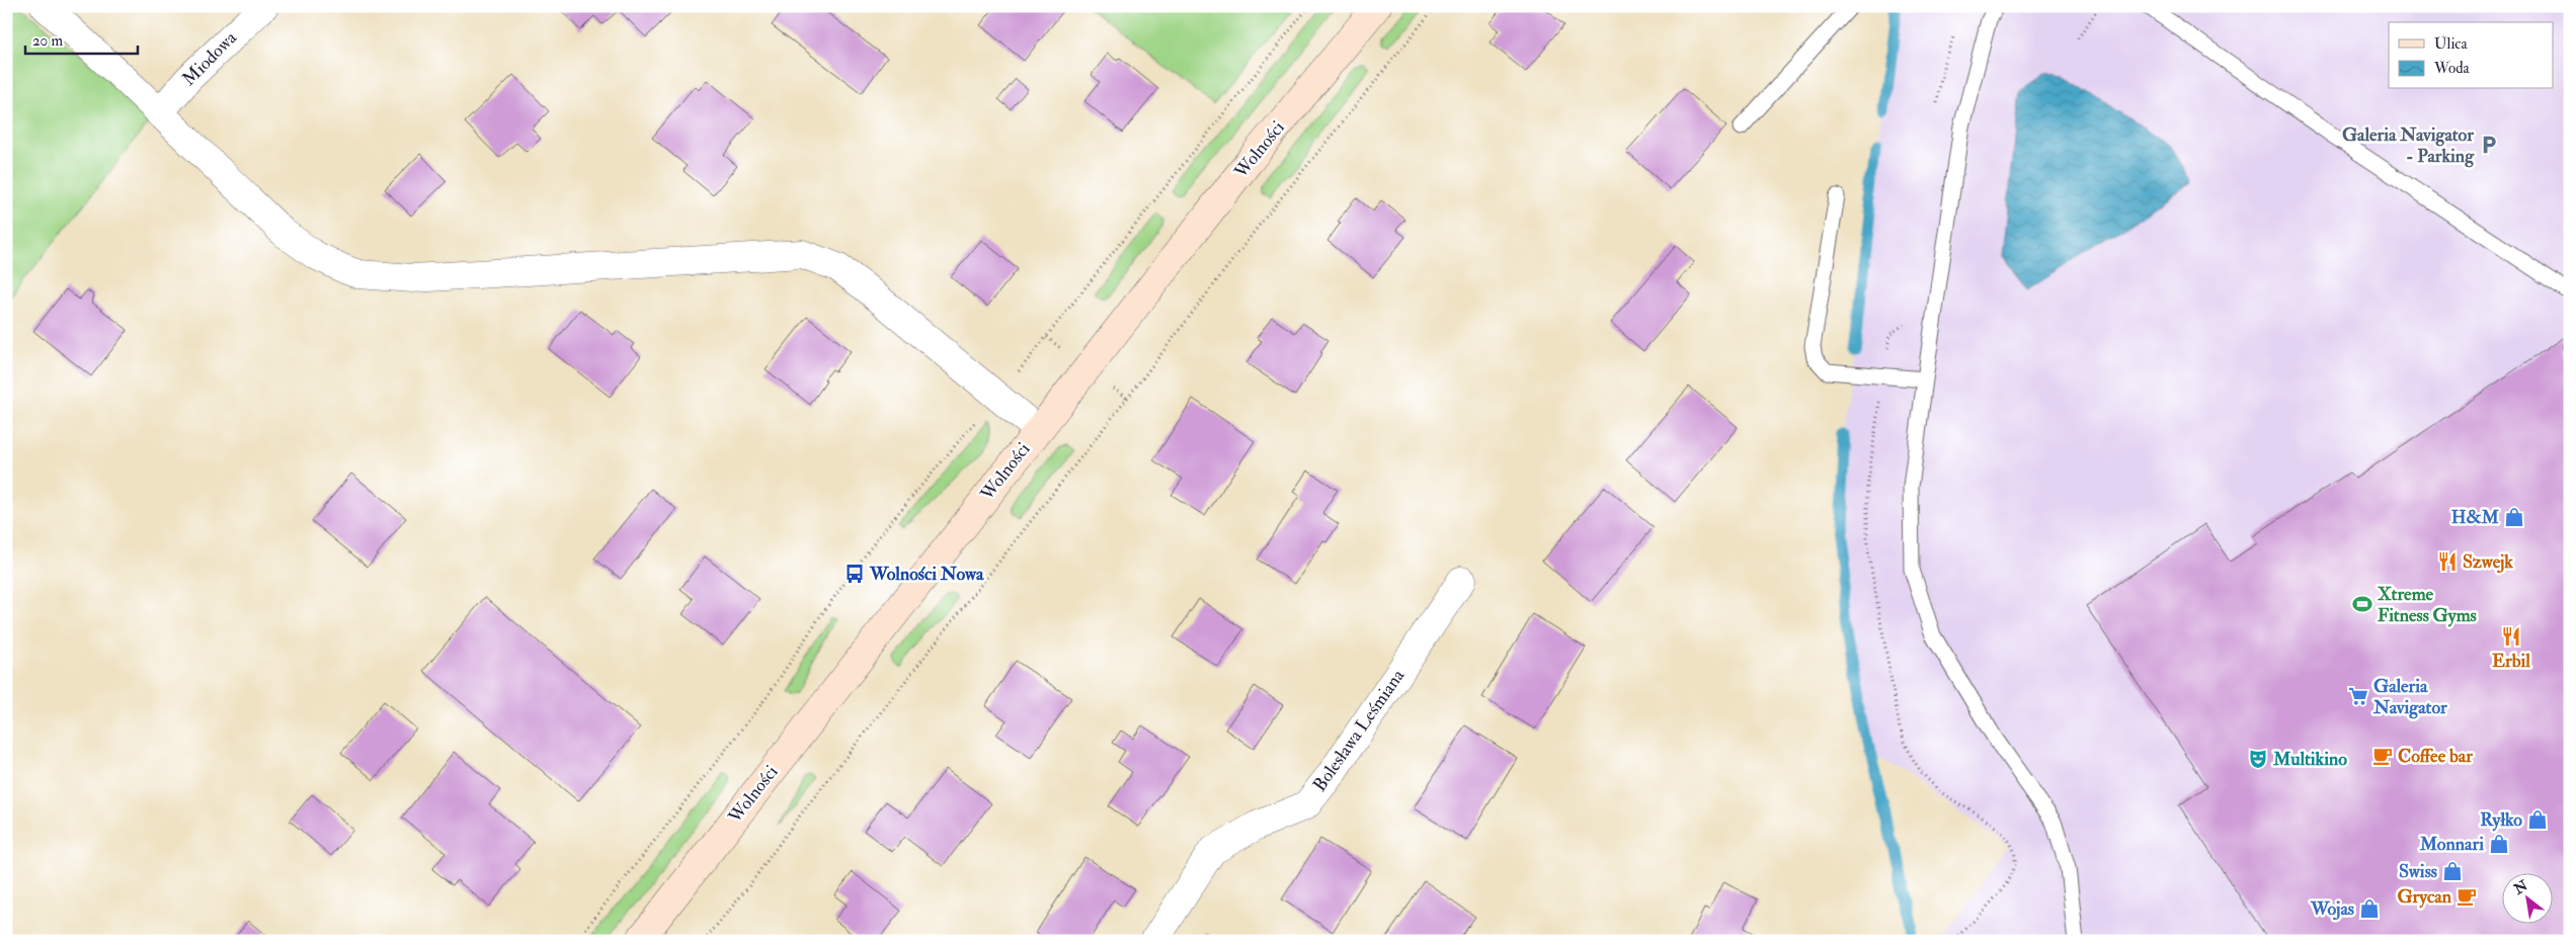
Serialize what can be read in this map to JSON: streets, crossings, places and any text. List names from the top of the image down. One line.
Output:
{"streets":{"main road":["Wolności"],"street":["Miodowa","Bolesława Leśmiana"]},"places":{"parking":["Galeria Navigator - Parking"],"shop":["H&M","Ryłko","Monnari","Swiss","Wojas"],"restaurant":["Szwejk","Erbil"],"bus stop":["Wolności Nowa"],"sports":["Xtreme Fitness Gyms"],"supermarket":["Galeria Navigator"],"cafe":["Coffee bar","Grycan"],"theatre":["Multikino"]},"legend":["Ulica","Woda"],"scale_bar":"20 m","north":"top left"}
